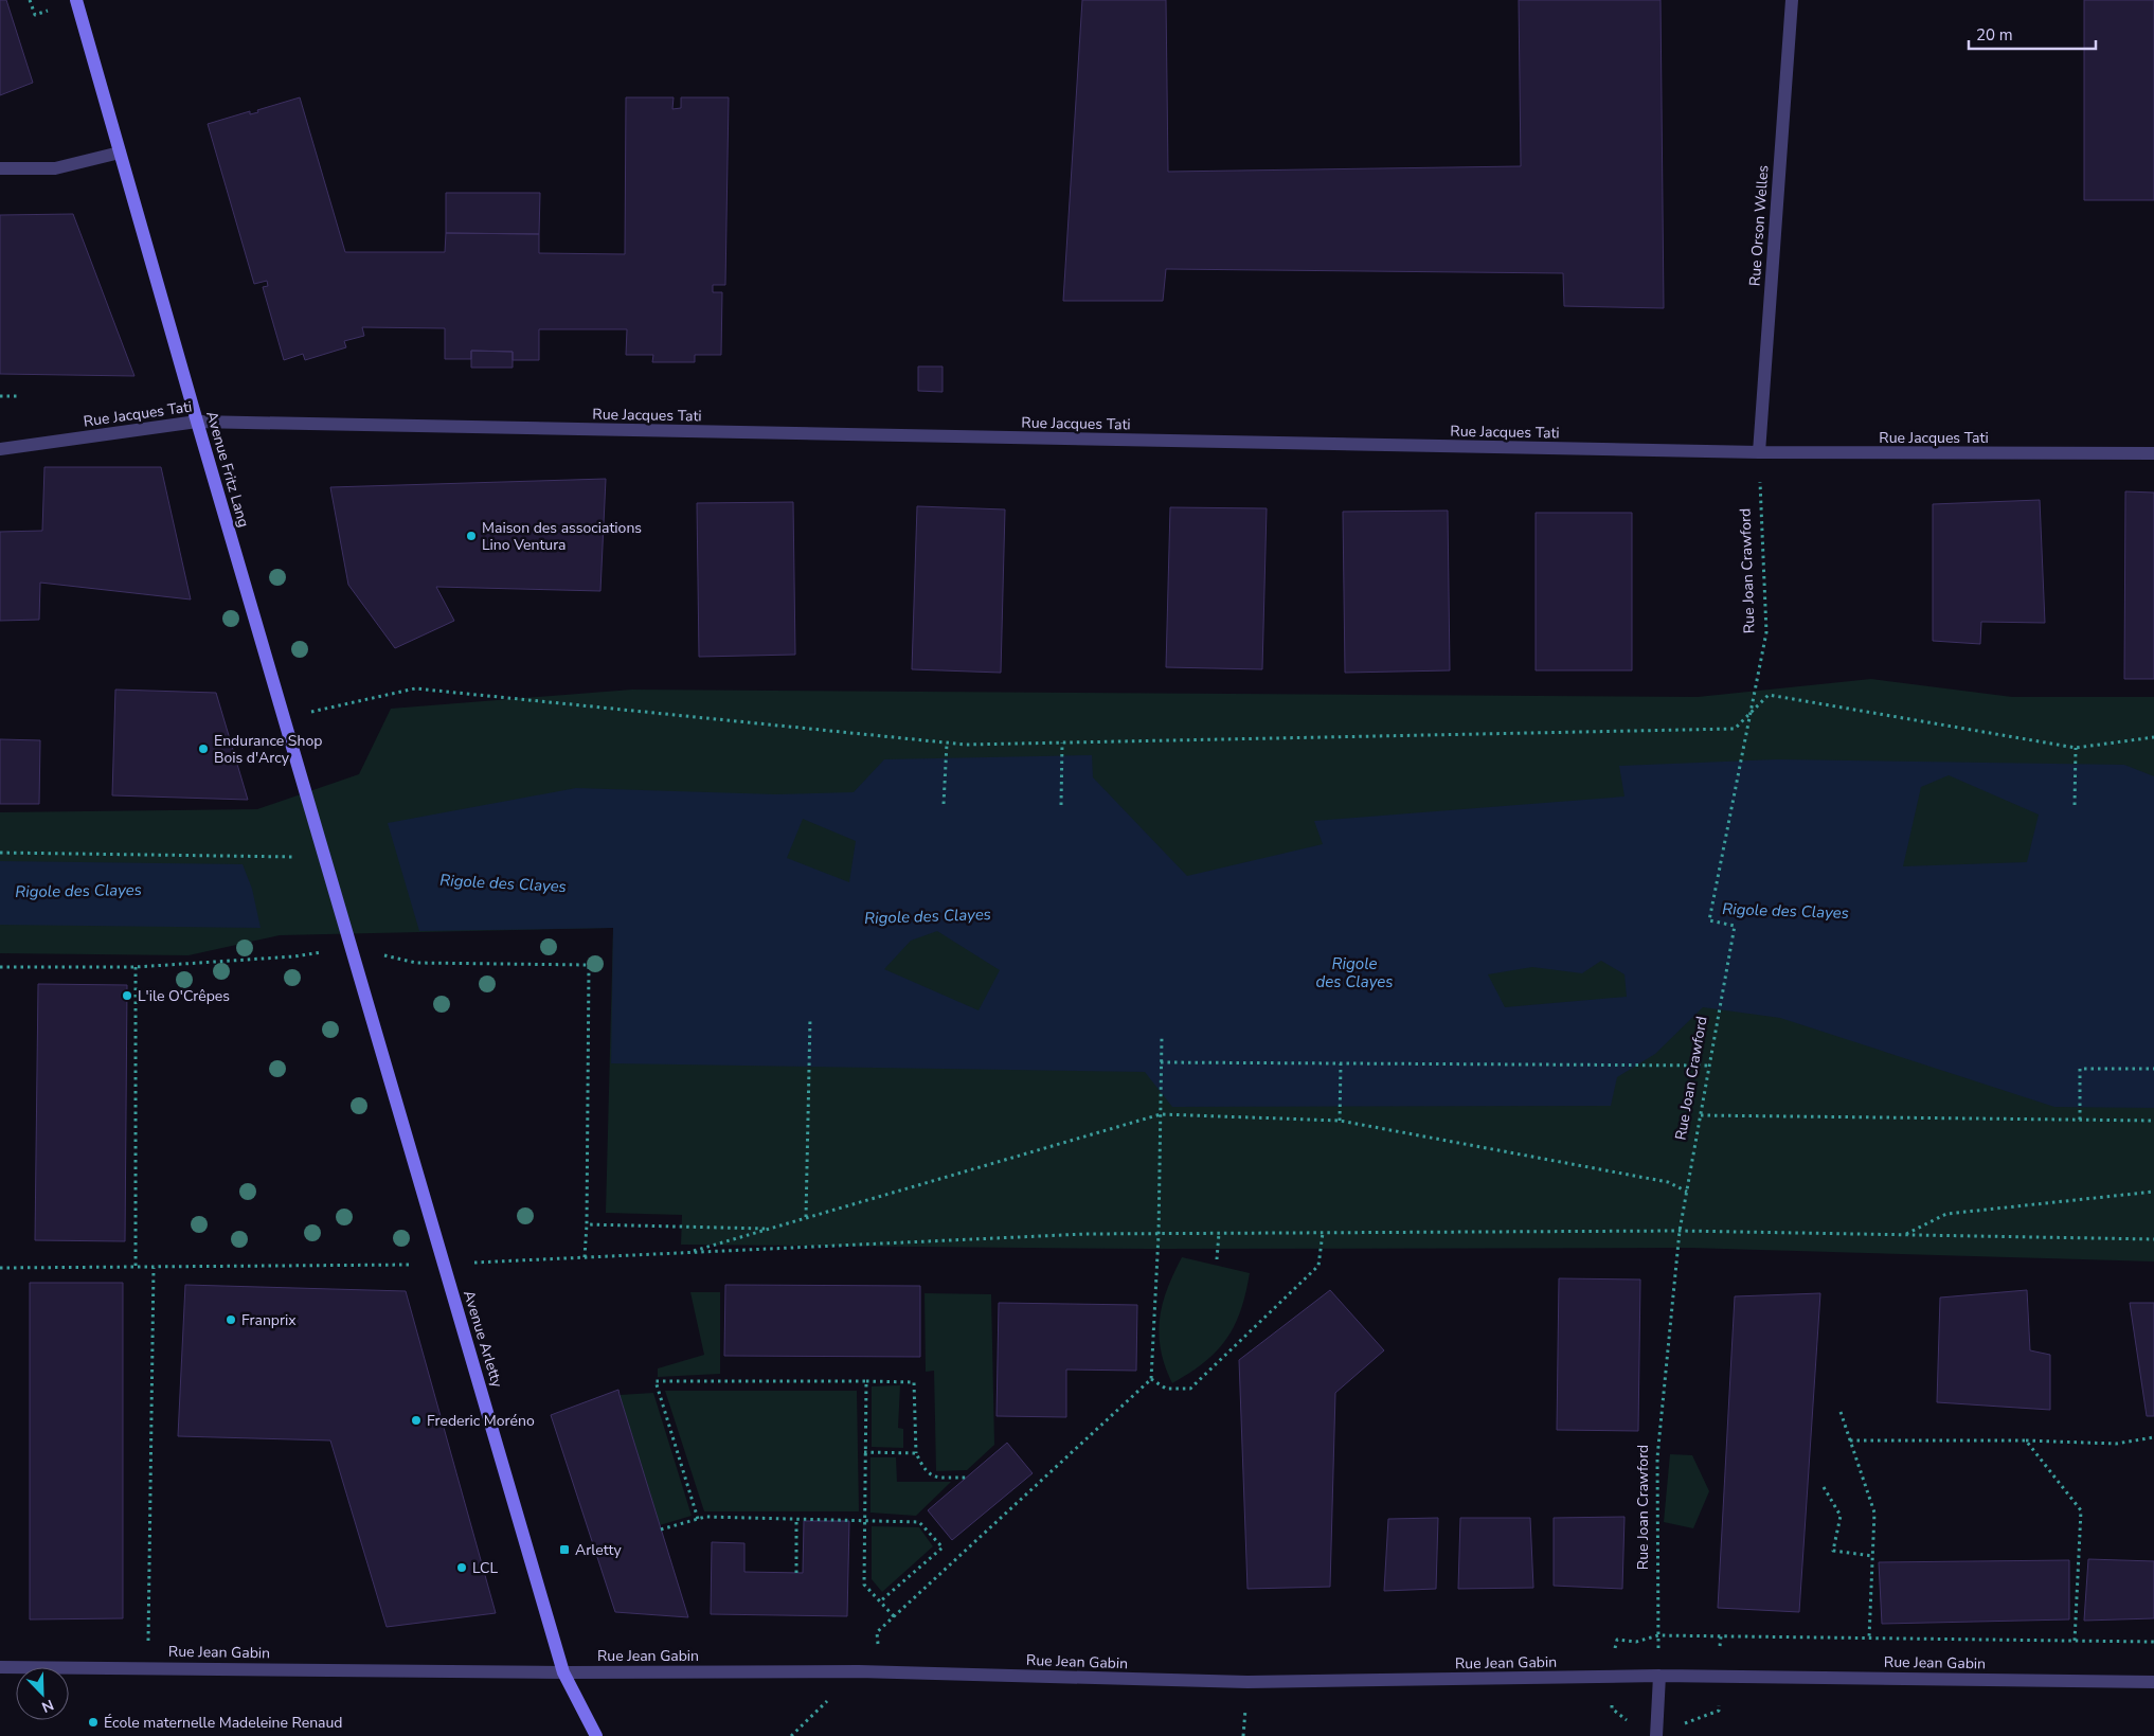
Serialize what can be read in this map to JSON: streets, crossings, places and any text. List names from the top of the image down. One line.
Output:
{"streets":{"street":["Rue Orson Welles","Rue Jacques Tati","Avenue Fritz Lang","Avenue Arletty","Rue Jean Gabin"],"path":["Rue Joan Crawford"]},"crossings":[["Rue Orson Welles","Rue Jacques Tati"],["Rue Orson Welles","Rue Joan Crawford"],["Rue Jacques Tati","Avenue Fritz Lang"],["Rue Jacques Tati","Rue Joan Crawford"],["Avenue Fritz Lang","Avenue Arletty"],["Rue Joan Crawford","Rue Jean Gabin"],["Avenue Arletty","Rue Jean Gabin"]],"water":["Rigole des Clayes"],"places":{"other":["Maison des associations Lino Ventura","Endurance Shop Bois d'Arcy","L'ile O'Crêpes","Franprix","Frederic Moréno","LCL","École maternelle Madeleine Renaud"],"transit":["Arletty"]},"scale_bar":"20 m","north":"bottom right"}
